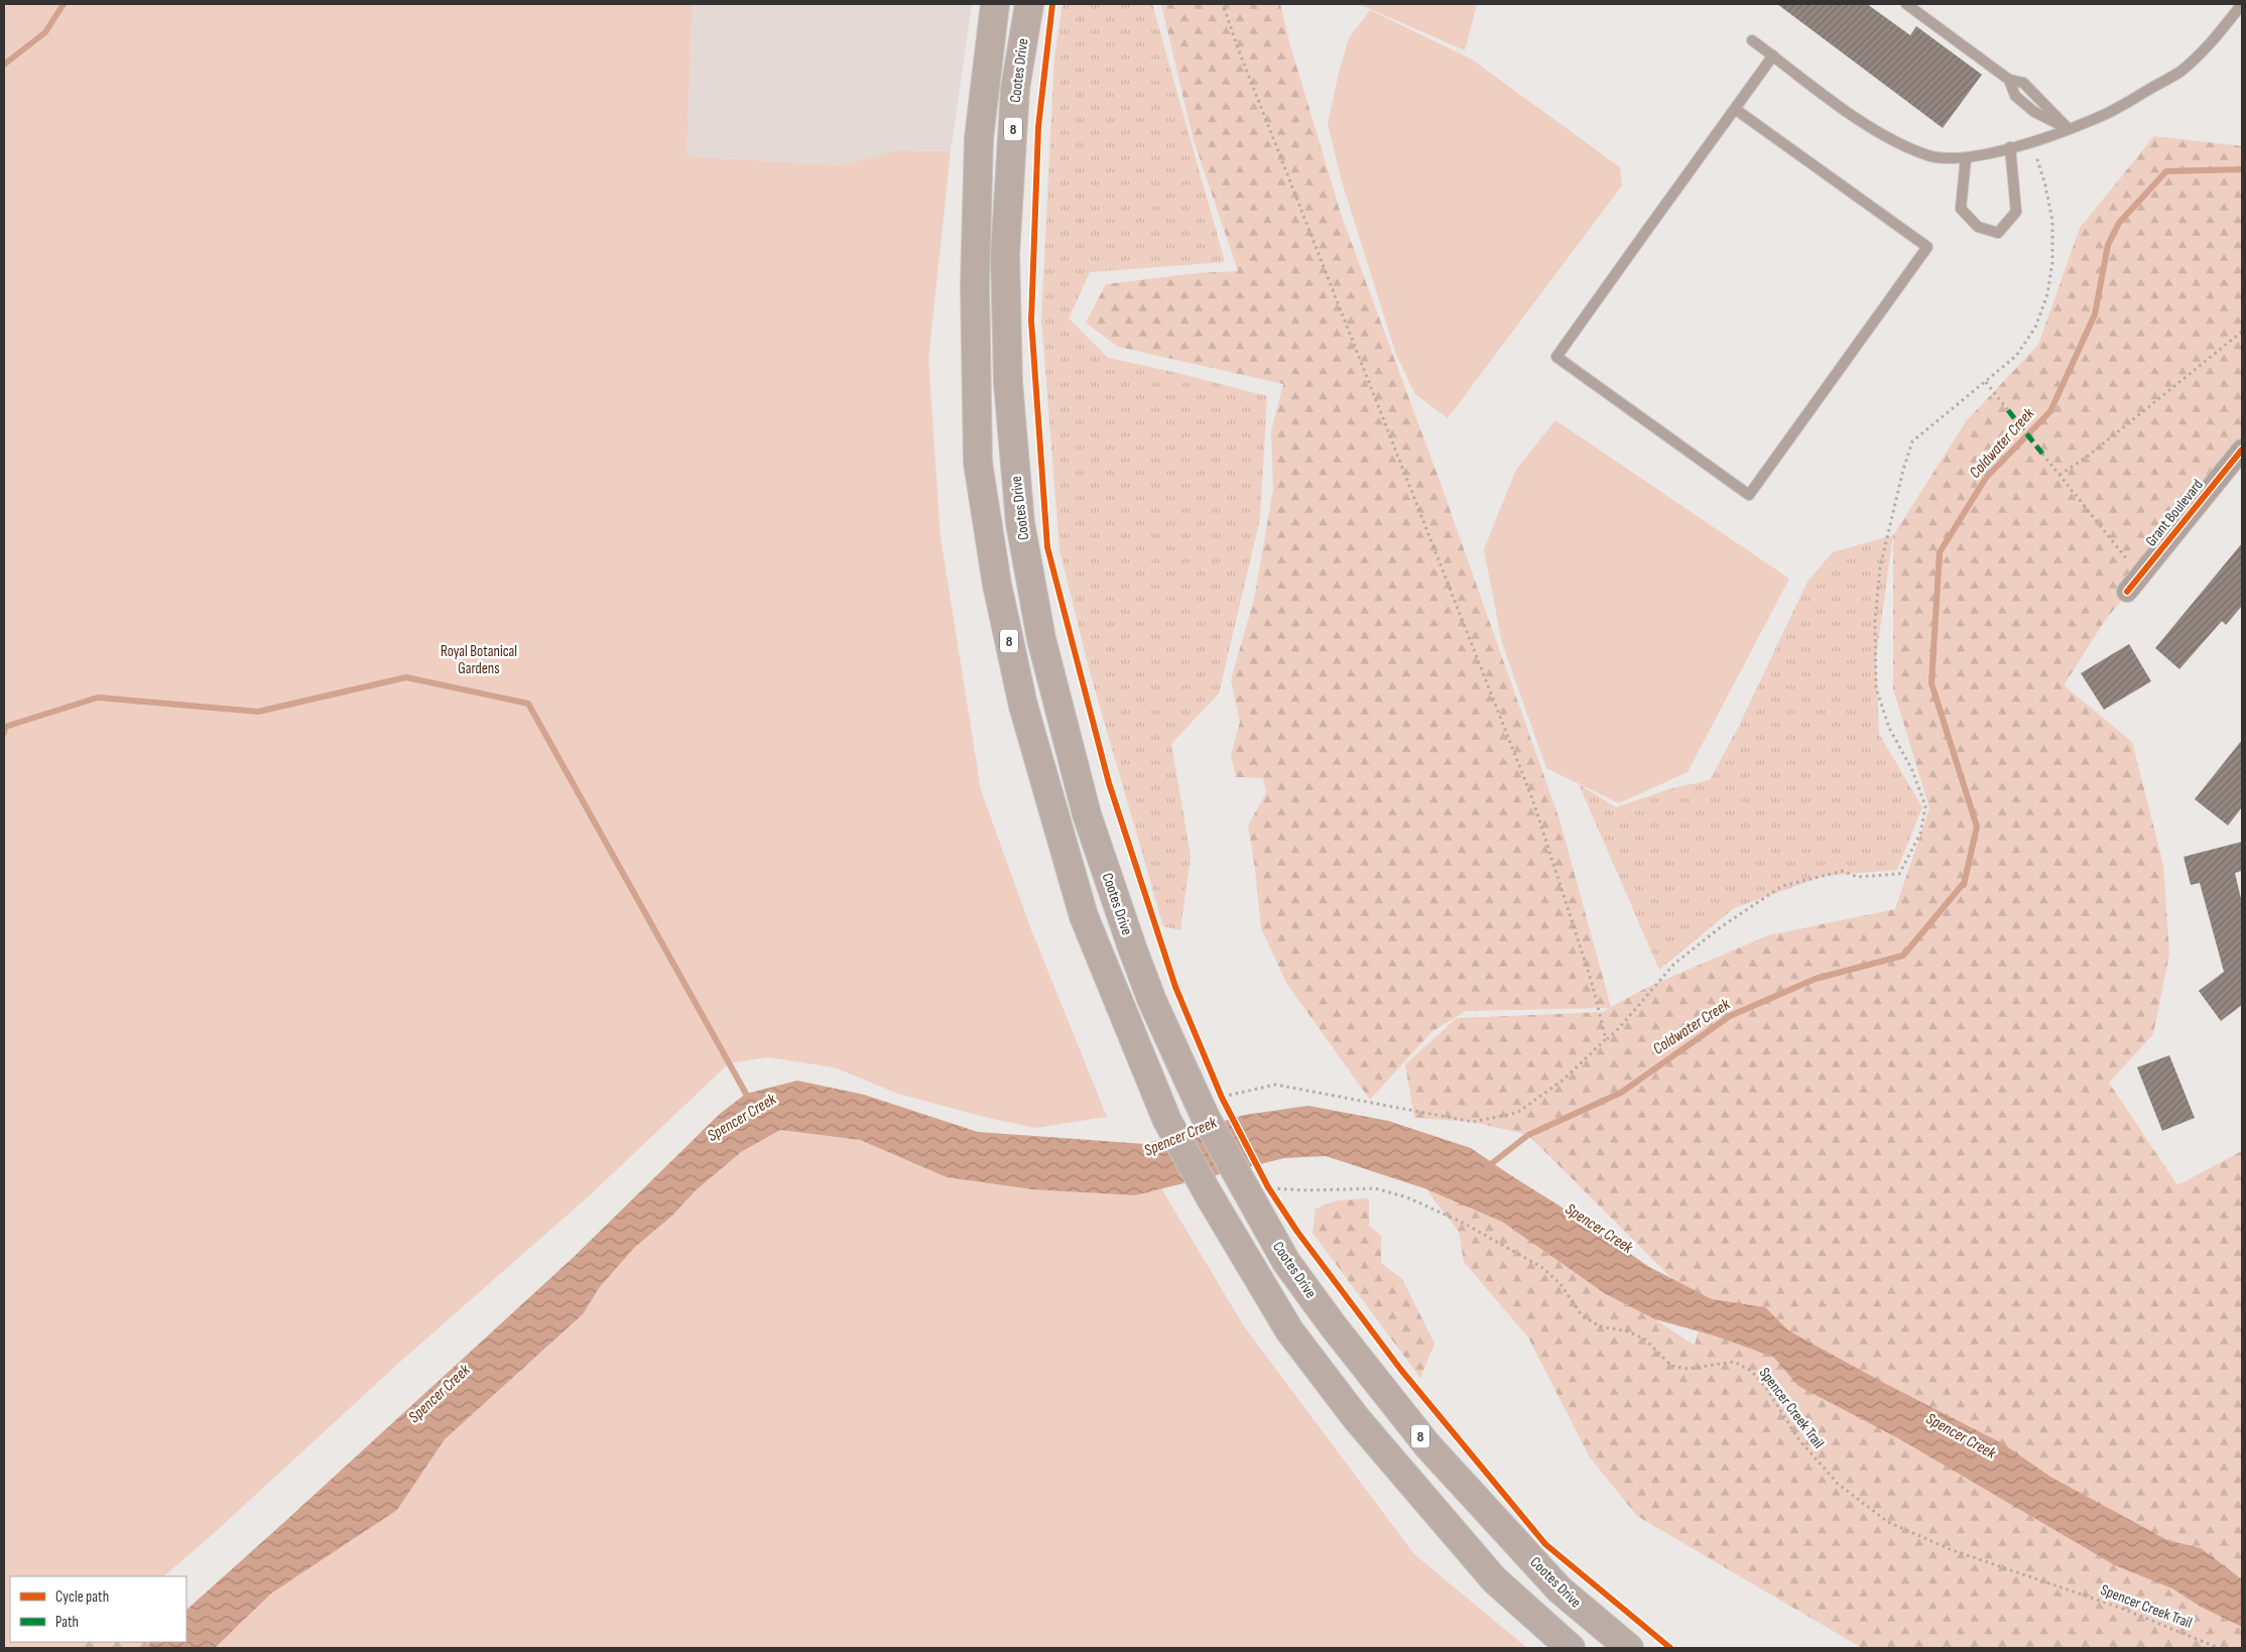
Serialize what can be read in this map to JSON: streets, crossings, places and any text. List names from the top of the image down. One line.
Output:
{"streets":{"main road":["Cootes Drive","8"],"street":["Grant Boulevard"],"path":["Spencer Creek Trail"]},"crossings":[["Cootes Drive","Spencer Creek Trail"]],"water":["Coldwater Creek","Spencer Creek"],"parks":["Royal Botanical Gardens"],"legend":["Cycle path","Path"]}
